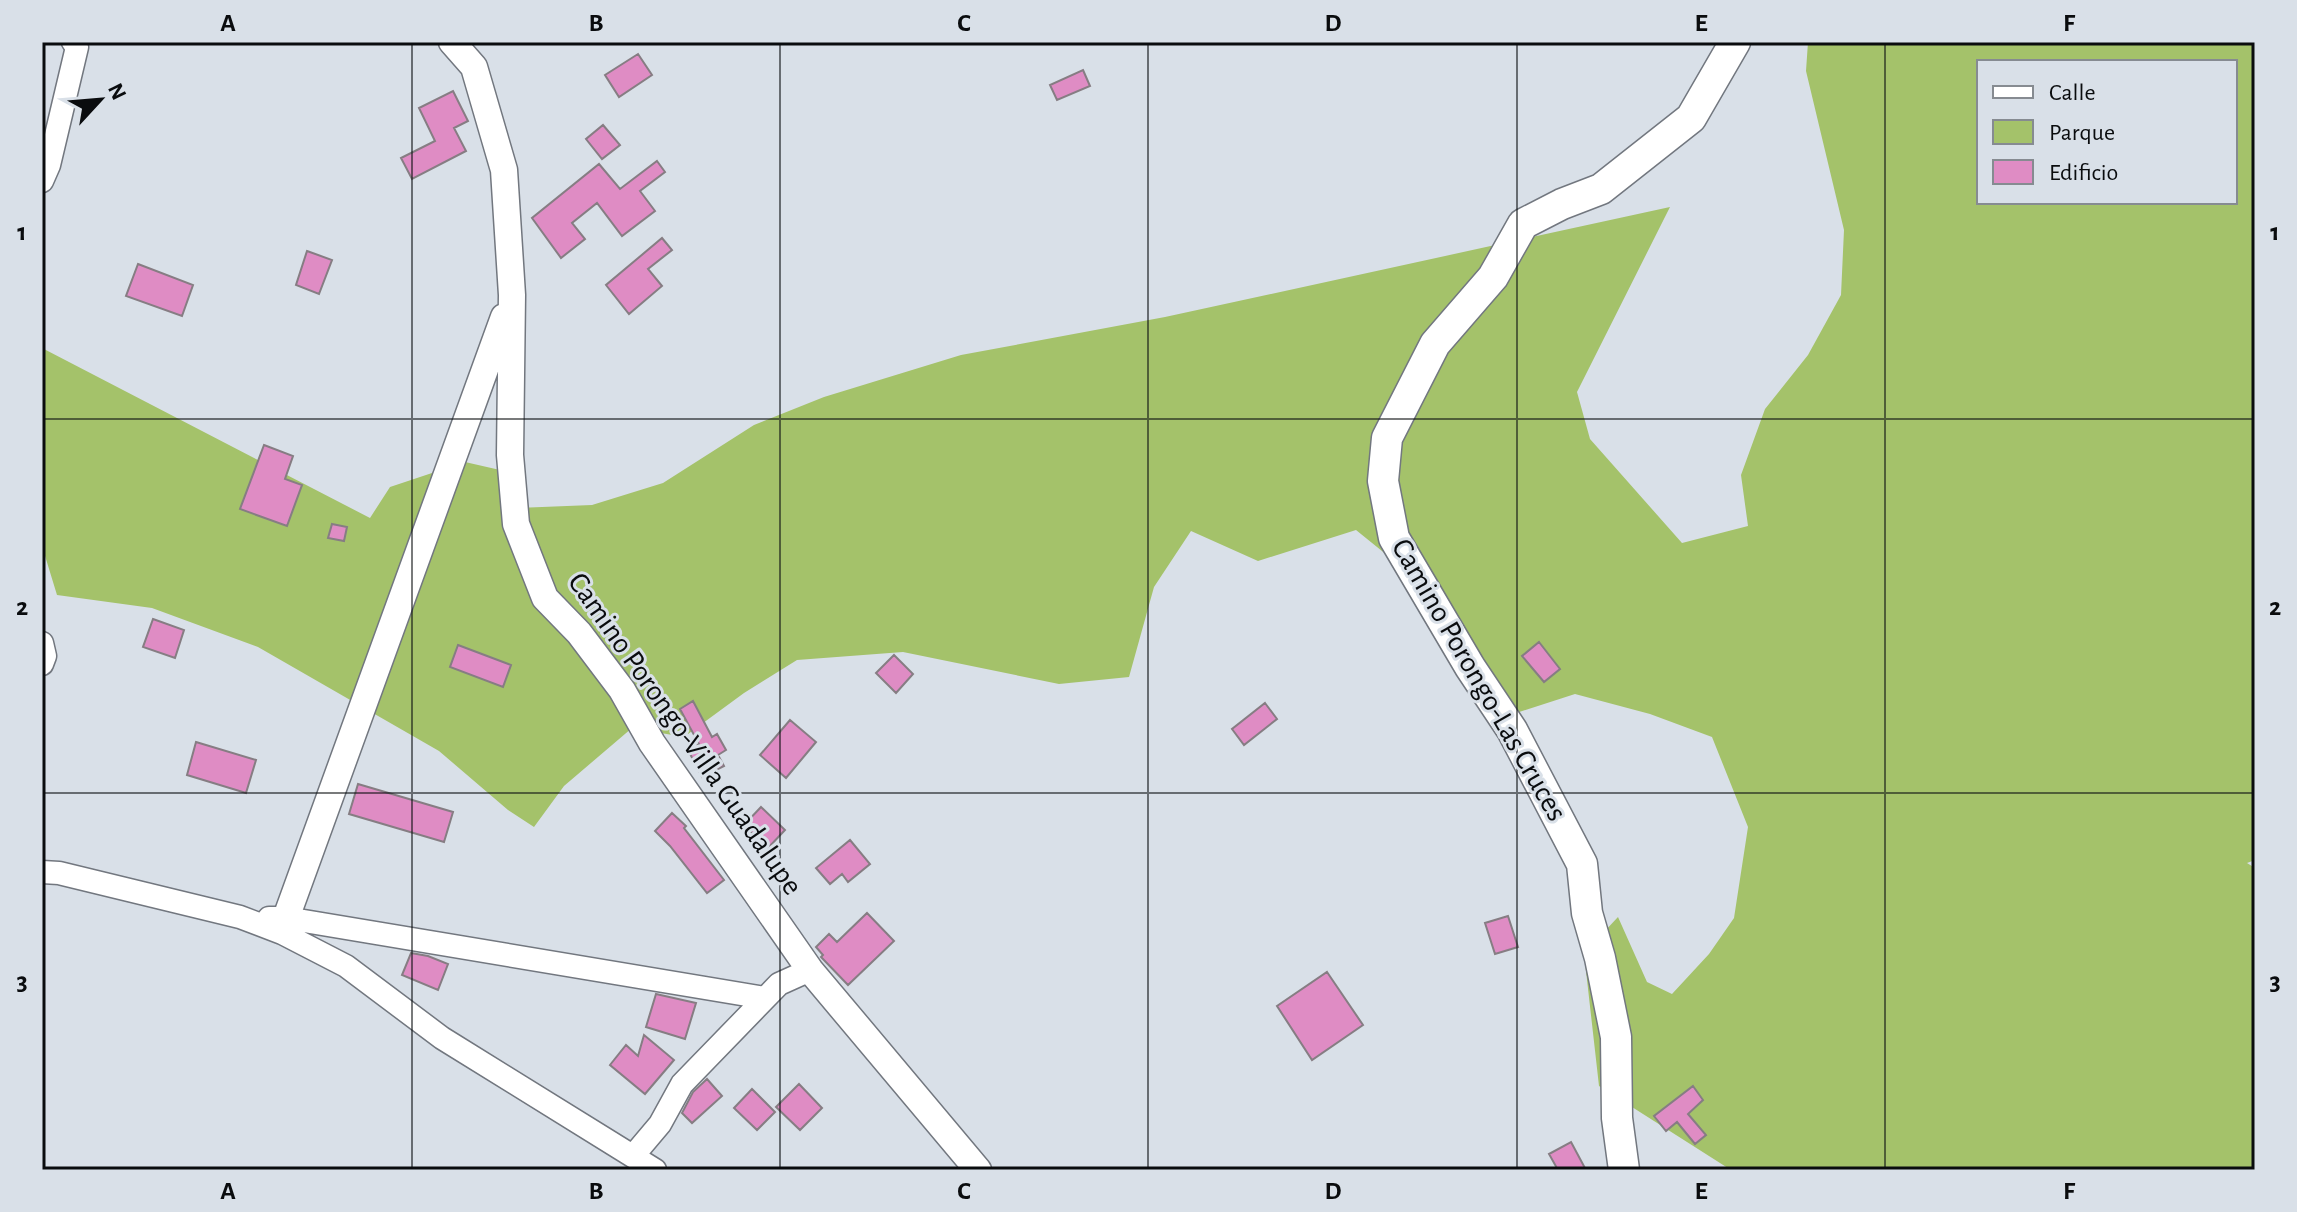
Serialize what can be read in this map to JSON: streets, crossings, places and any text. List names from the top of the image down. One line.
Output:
{"streets":{"main road":["Camino Porongo-Las Cruces"],"street":["Camino Porongo-Villa Guadalupe"]},"legend":["Calle","Parque","Edificio"],"north":"top right","grid":{"columns":["A","B","C","D","E","F"],"rows":["1","2","3"]}}
